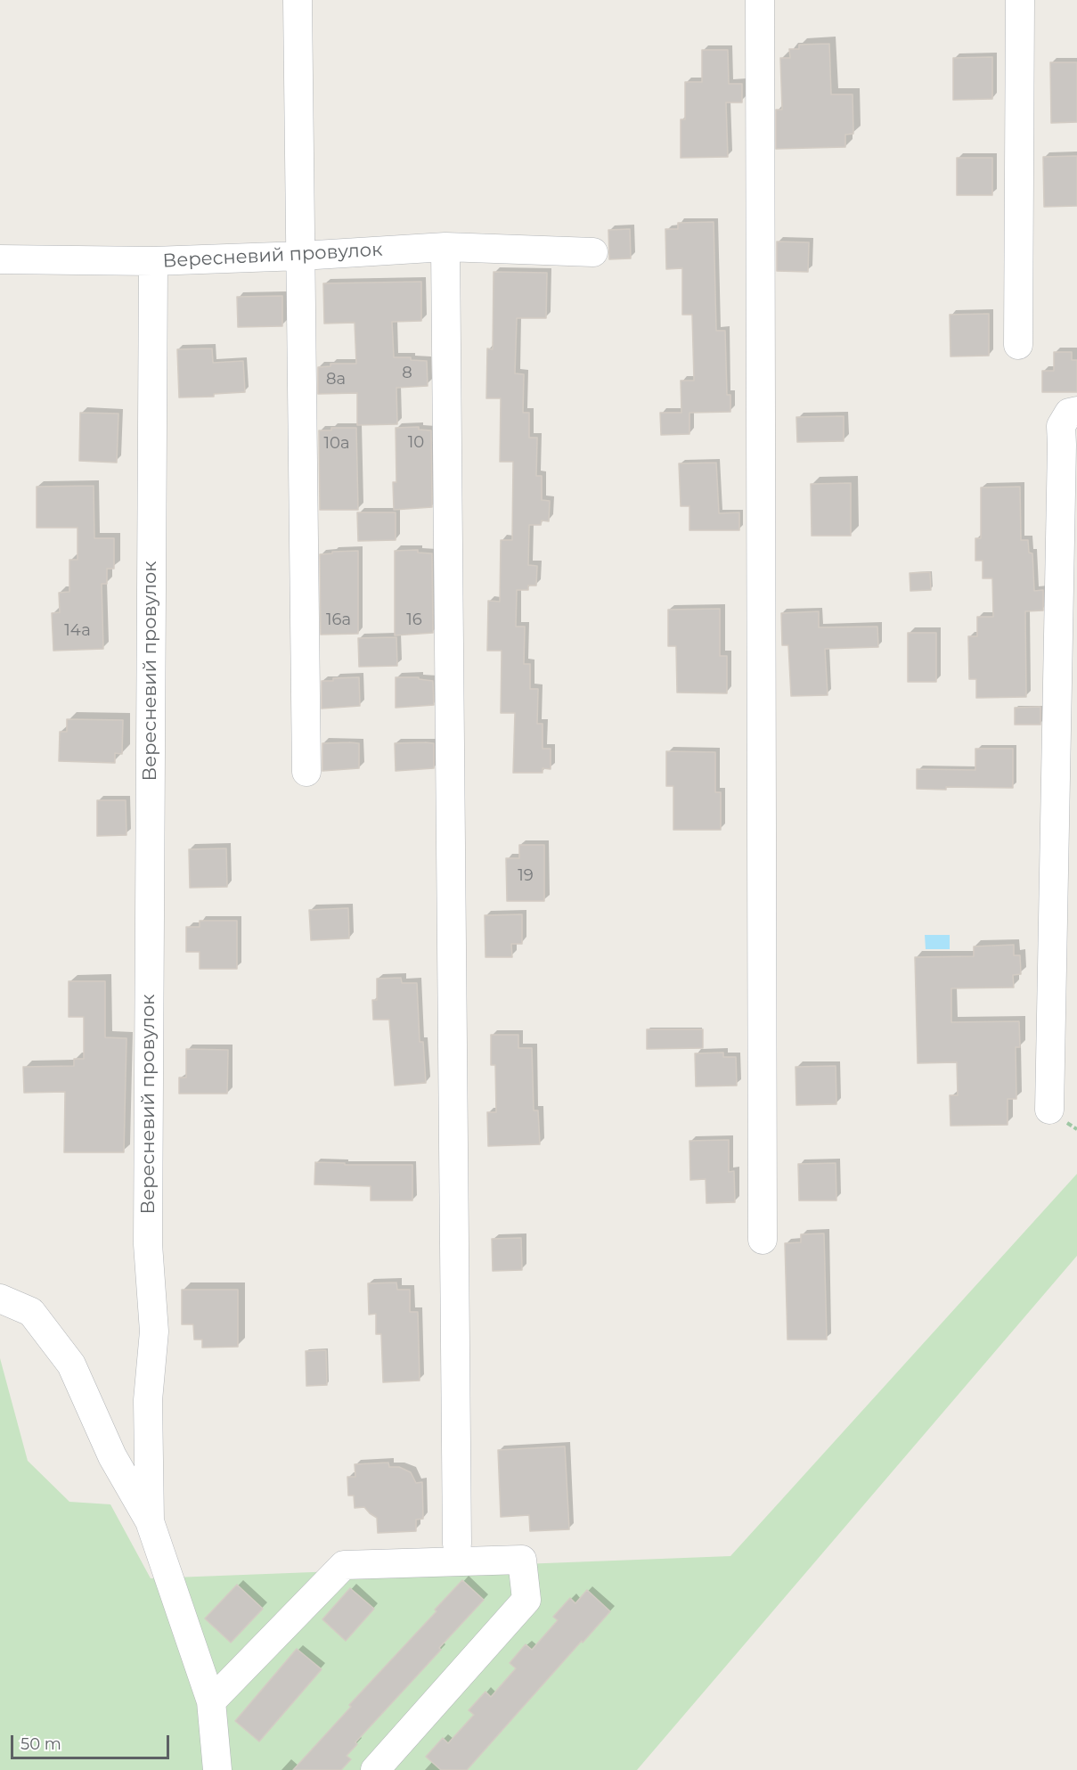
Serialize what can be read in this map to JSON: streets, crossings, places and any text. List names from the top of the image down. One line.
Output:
{"streets":{"street":["Вересневий провулок"]},"house_numbers":["8","8а","10","10а","16а","16","14а","19"],"scale_bar":"50 m"}
